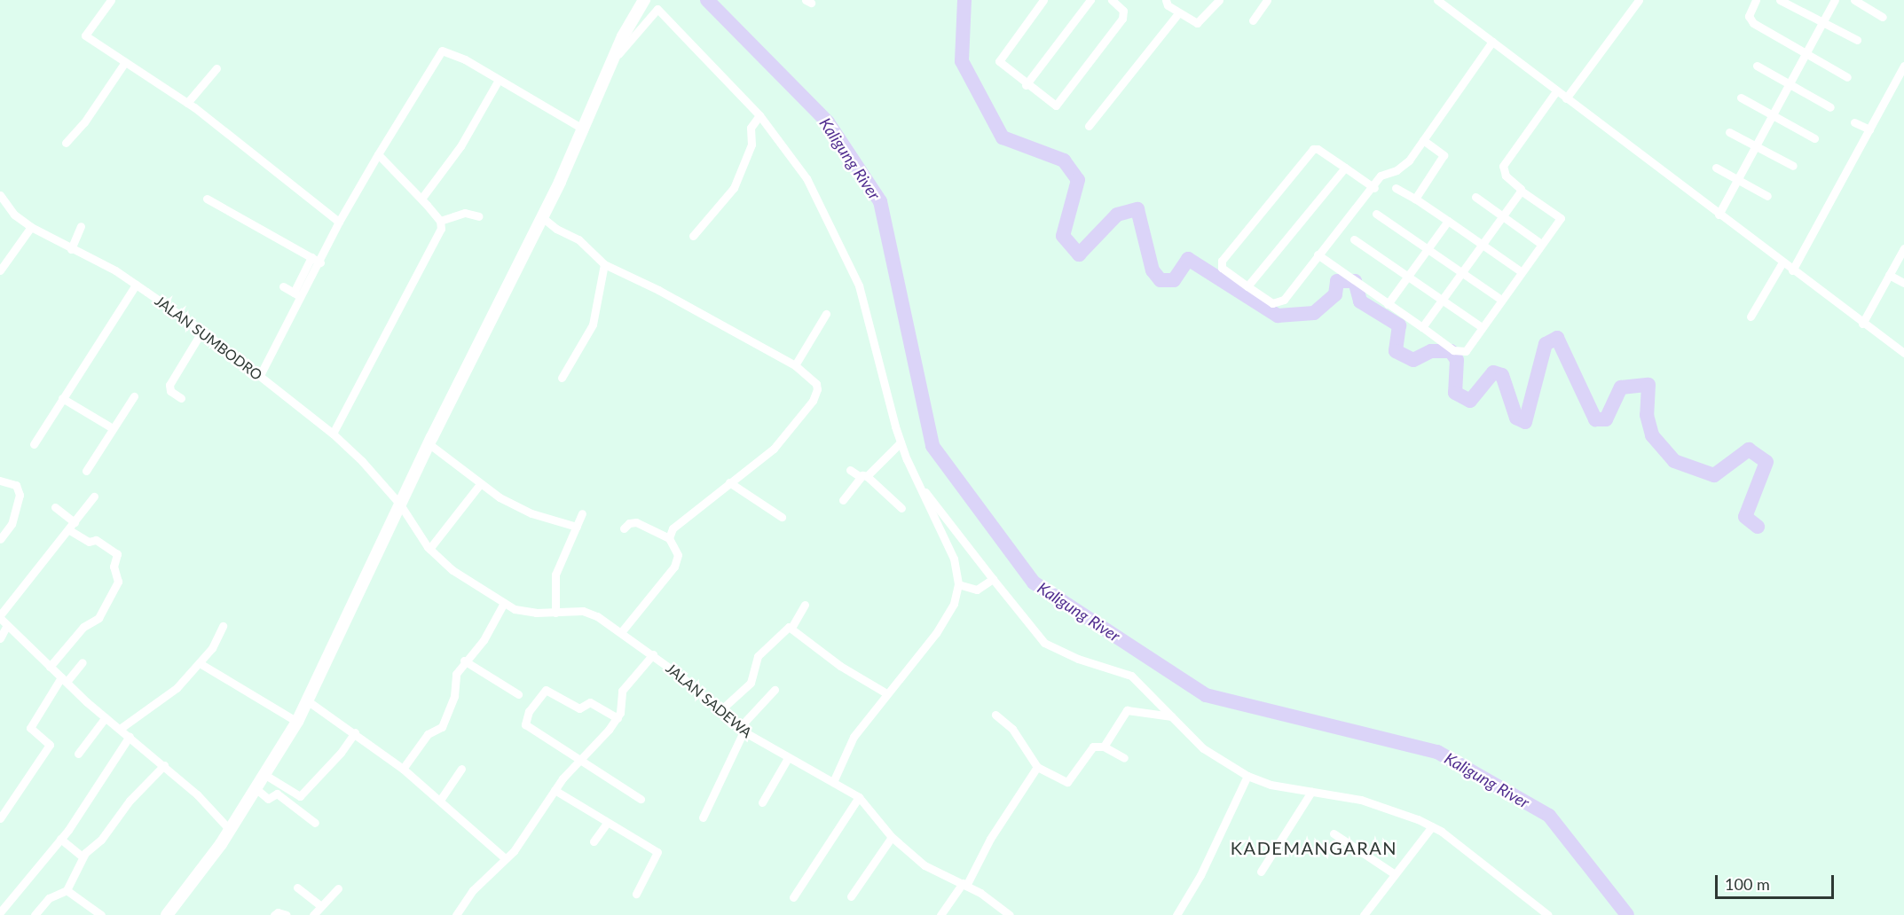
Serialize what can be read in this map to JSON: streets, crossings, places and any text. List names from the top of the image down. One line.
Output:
{"streets":{"street":["JALAN SUMBODRO","JALAN SADEWA"]},"crossings":[["JALAN SUMBODRO","JALAN SADEWA"]],"districts":["KADEMANGARAN"],"water":["Kaligung River"],"scale_bar":"100 m"}
